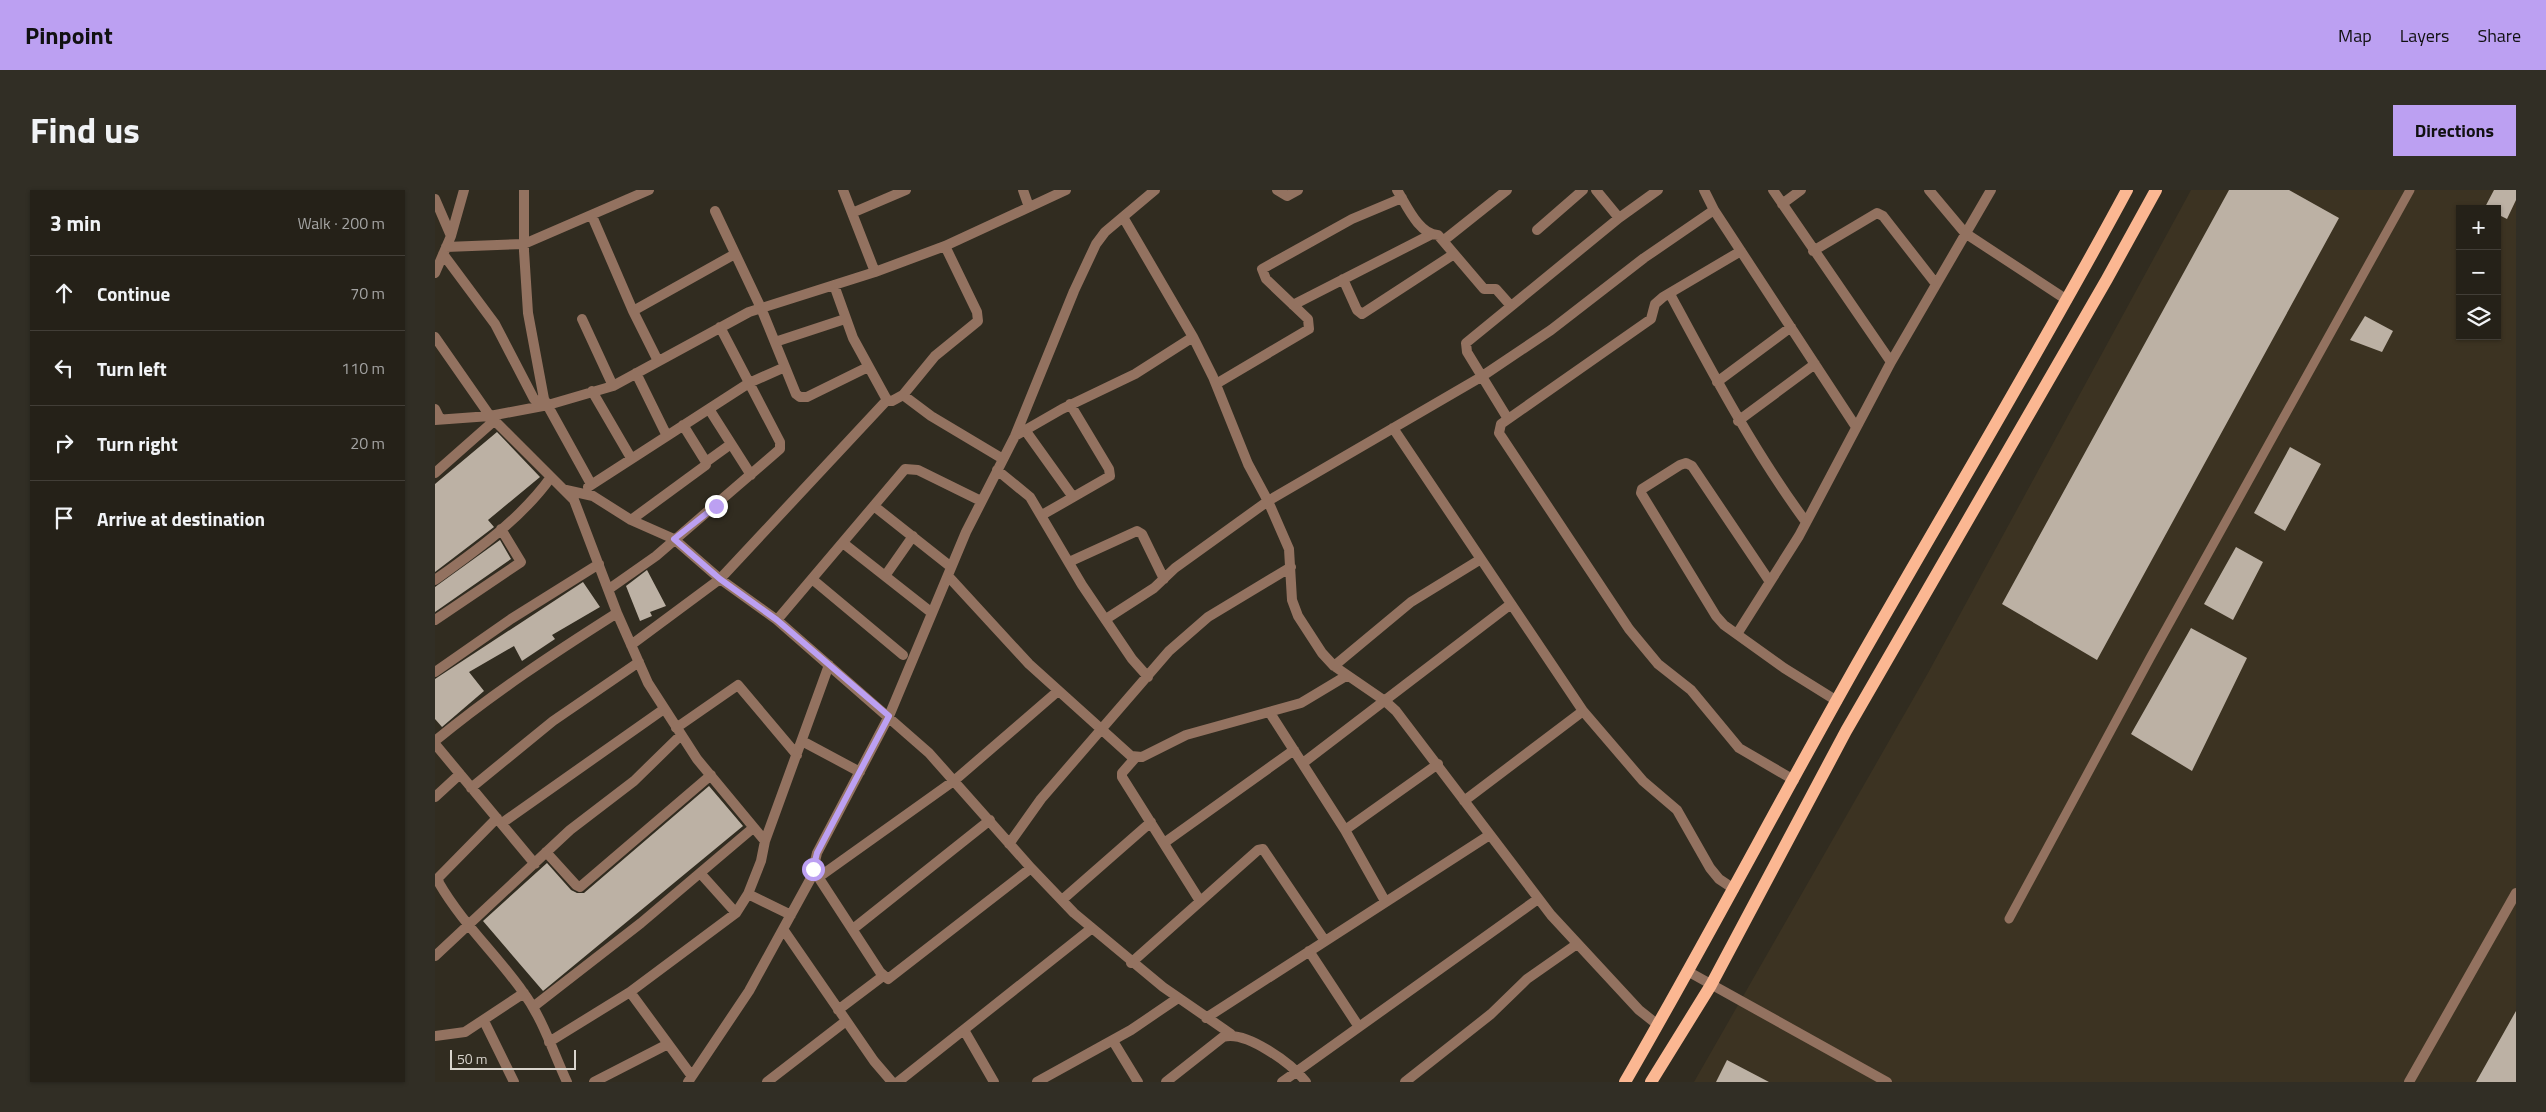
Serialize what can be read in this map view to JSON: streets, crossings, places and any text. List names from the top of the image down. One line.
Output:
{"scale_bar":"50 m","page":{"header":"Pinpoint","nav":["Map","Layers","Share"],"title":"Find us","buttons":"Directions","heading":["3 min","Walk · 200 m"],"map_buttons":["+","−"],"list":[["Continue","70 m"],["Turn left","110 m"],["Turn right","20 m"],"Arrive at destination"],"scale":"50 m"}}
